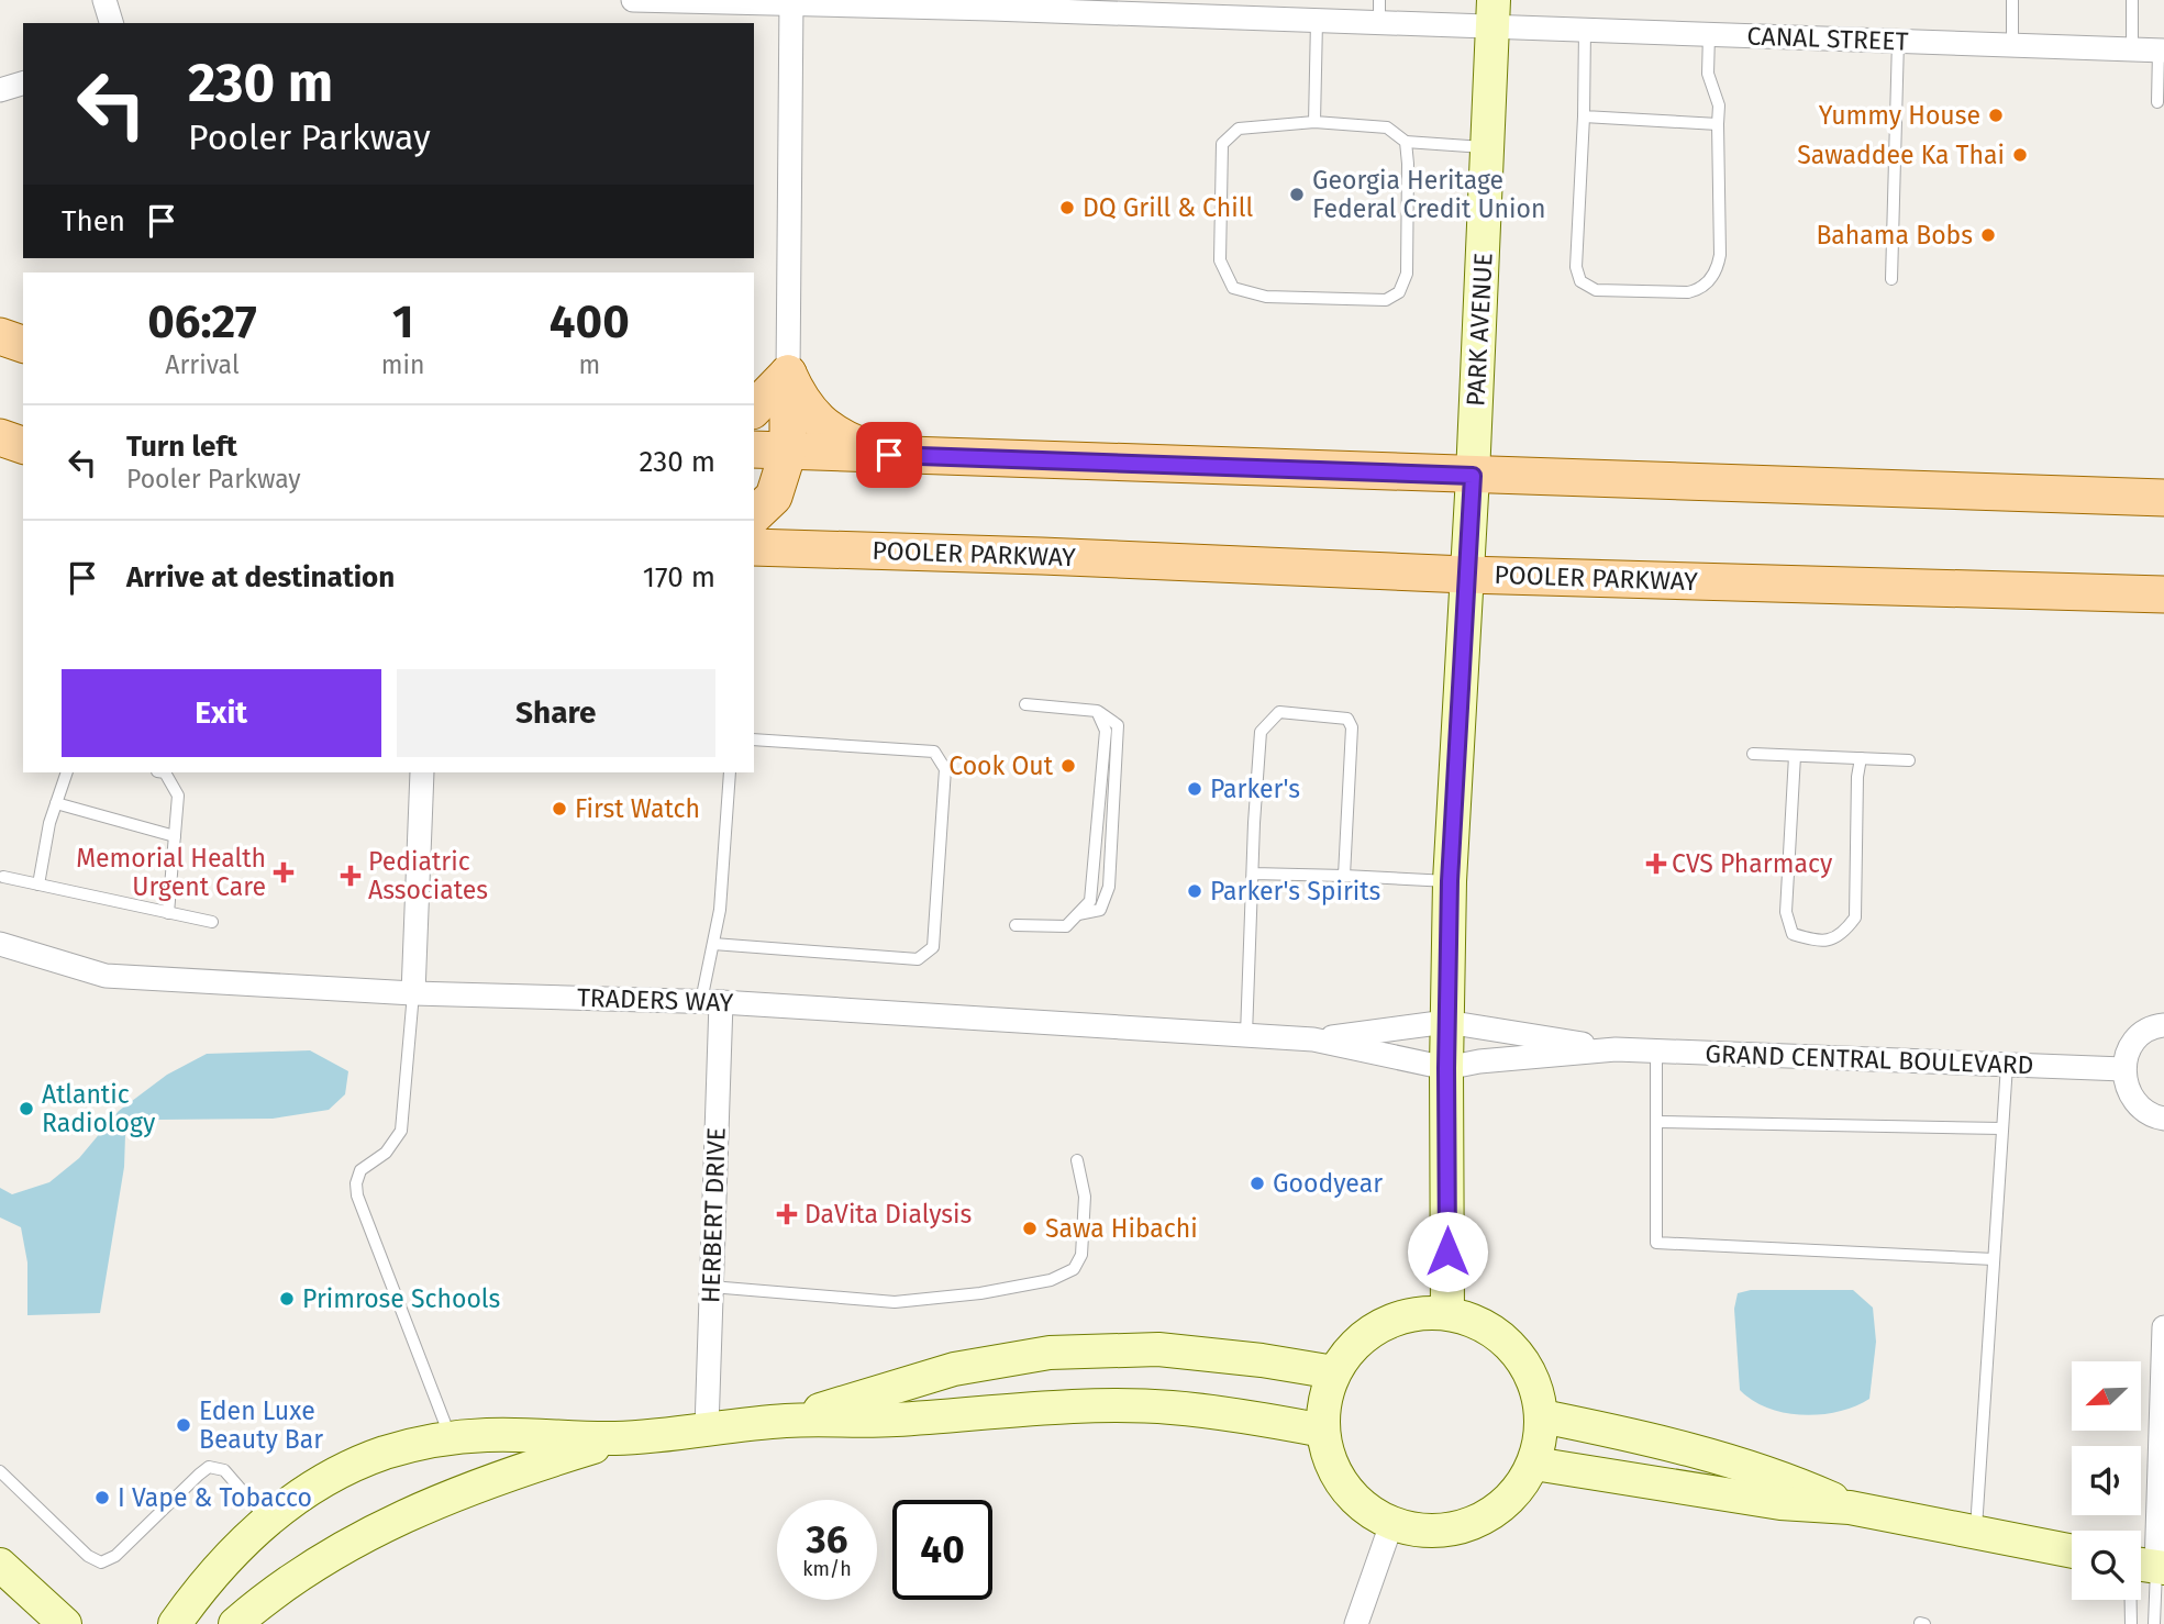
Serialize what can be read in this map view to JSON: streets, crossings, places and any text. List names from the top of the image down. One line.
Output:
{"streets":{"main road":["POOLER PARKWAY"],"street":["CANAL STREET","PARK AVENUE","TRADERS WAY","GRAND CENTRAL BOULEVARD","HERBERT DRIVE"]},"crossings":[["CANAL STREET","PARK AVENUE"],["PARK AVENUE","POOLER PARKWAY"],["PARK AVENUE","TRADERS WAY"],["PARK AVENUE","GRAND CENTRAL BOULEVARD"],["TRADERS WAY","GRAND CENTRAL BOULEVARD"],["TRADERS WAY","HERBERT DRIVE"]],"places":{"other":["Yummy House","Sawaddee Ka Thai","Georgia Heritage Federal Credit Union","DQ Grill & Chill","Bahama Bobs","Cook Out","Parker's","First Watch","Parker's Spirits","Atlantic Radiology","Goodyear","Sawa Hibachi","Primrose Schools","Eden Luxe Beauty Bar","I Vape & Tobacco"],"health":["CVS Pharmacy","Memorial Health Urgent Care","Pediatric Associates","DaVita Dialysis"]},"north":"bottom left","page":{"turn":["230 m","Pooler Parkway"],"then":"Then","eta":["06:27","Arrival","1","min","400","m"],"list":[{"name":"Turn left","note":"Pooler Parkway","value":"230 m"},{"name":"Arrive at destination","value":"170 m"}],"buttons":["Exit","Share"],"speed":"36 km/h","limit":"40"}}
